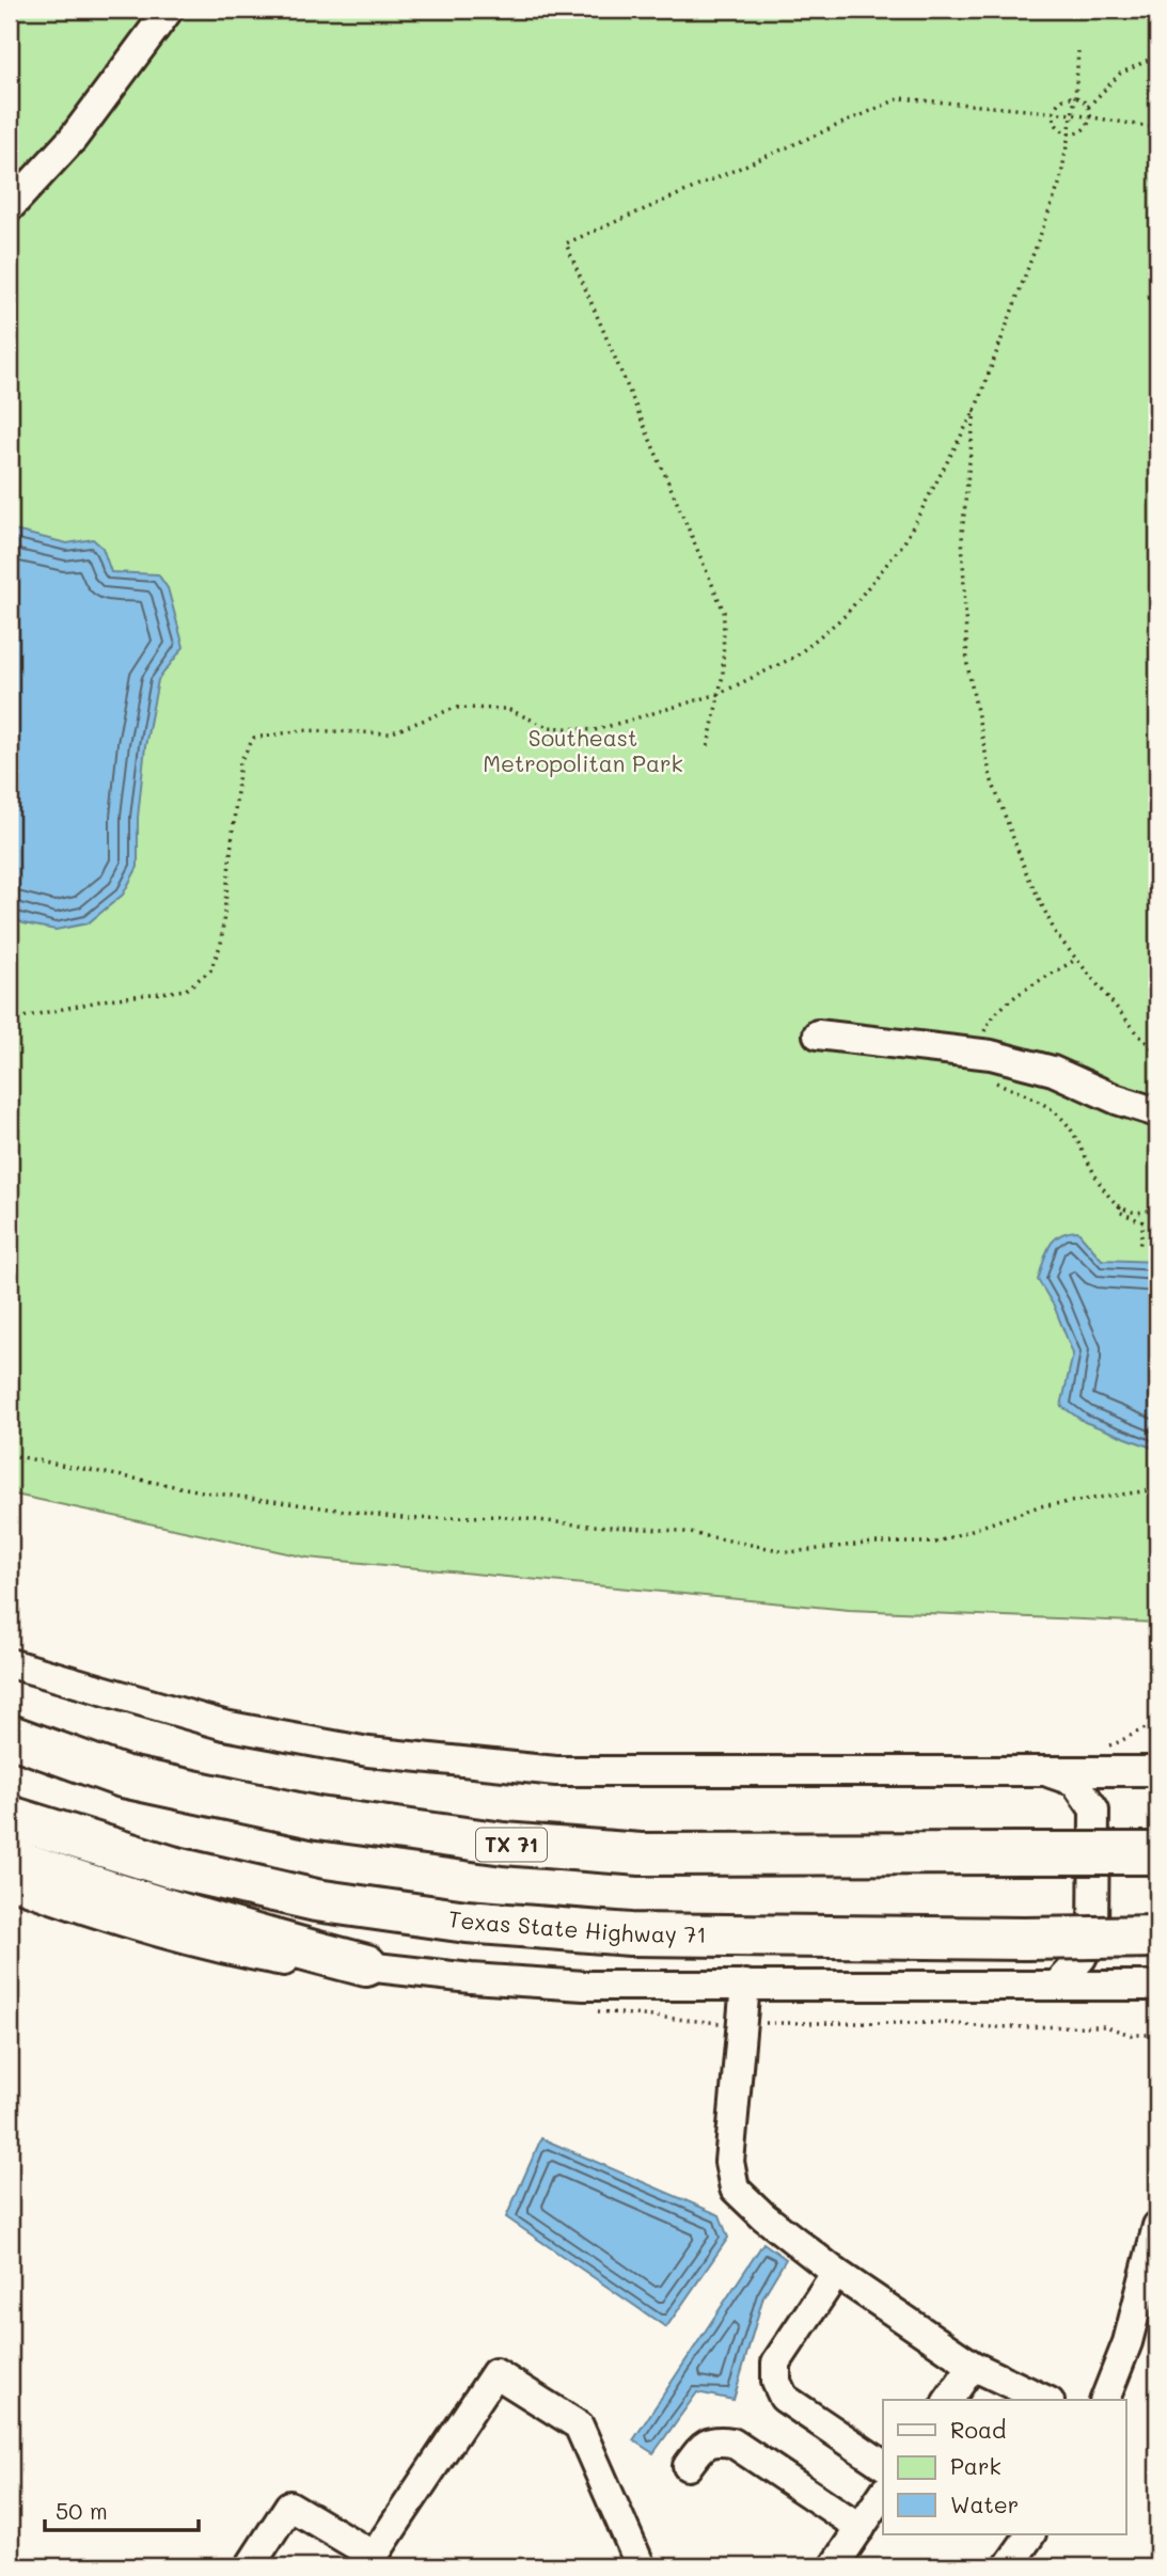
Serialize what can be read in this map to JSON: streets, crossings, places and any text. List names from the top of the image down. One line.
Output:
{"streets":{"highway":["TX 71","Texas State Highway 71"]},"parks":["Southeast Metropolitan Park"],"legend":["Road","Park","Water"],"scale_bar":"50 m"}
